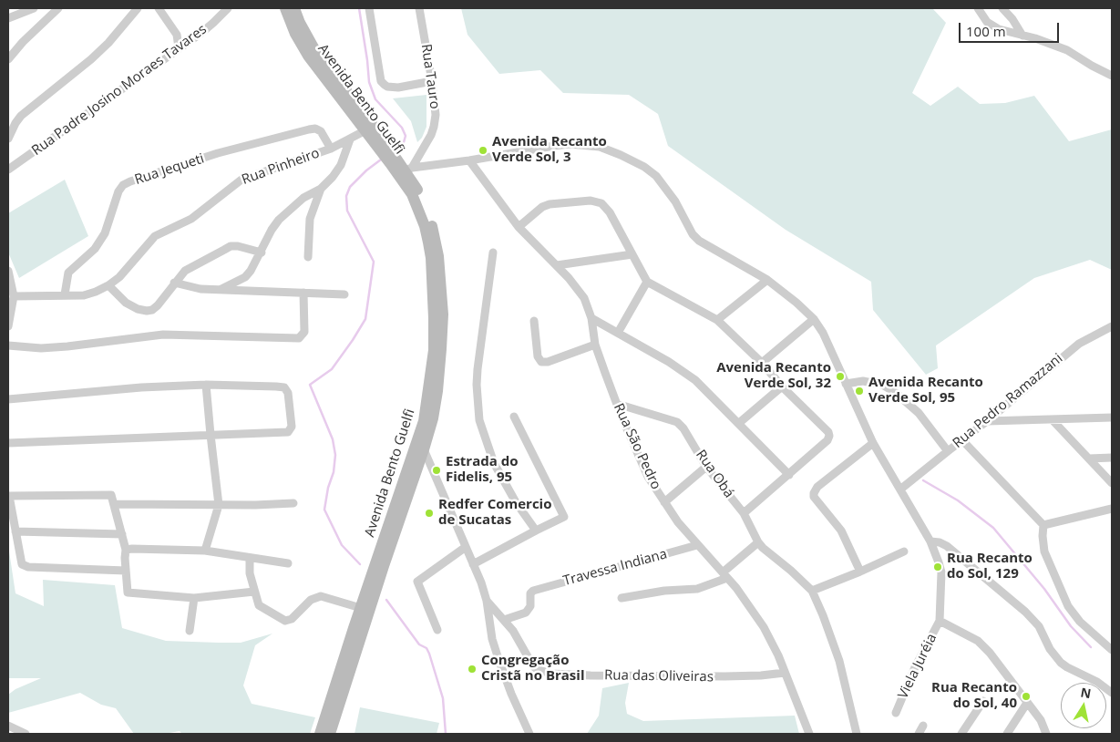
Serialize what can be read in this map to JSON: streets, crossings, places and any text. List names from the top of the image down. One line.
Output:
{"streets":{"main road":["Avenida Bento Guelfi"],"street":["Rua Tauro","Rua Padre Josino Moraes Tavares","Rua Pinheiro","Rua Jequeti","Rua Pedro Ramazzani","Rua São Pedro","Rua Obá","Travessa Indiana","Viela Juréia","Rua das Oliveiras"]},"crossings":[["Rua Tauro","Avenida Bento Guelfi"],["Avenida Bento Guelfi","Rua Pinheiro"],["Rua Pinheiro","Rua Jequeti"],["Rua São Pedro","Rua Obá"],["Rua São Pedro","Travessa Indiana"],["Rua São Pedro","Rua das Oliveiras"],["Travessa Indiana","Rua das Oliveiras"]],"places":["Avenida Recanto Verde Sol, 3","Avenida Recanto Verde Sol, 32","Avenida Recanto Verde Sol, 95","Estrada do Fidelis, 95","Redfer Comercio de Sucatas","Rua Recanto do Sol, 129","Congregação Cristã no Brasil","Rua Recanto do Sol, 40"],"scale_bar":"100 m","north":"top"}
